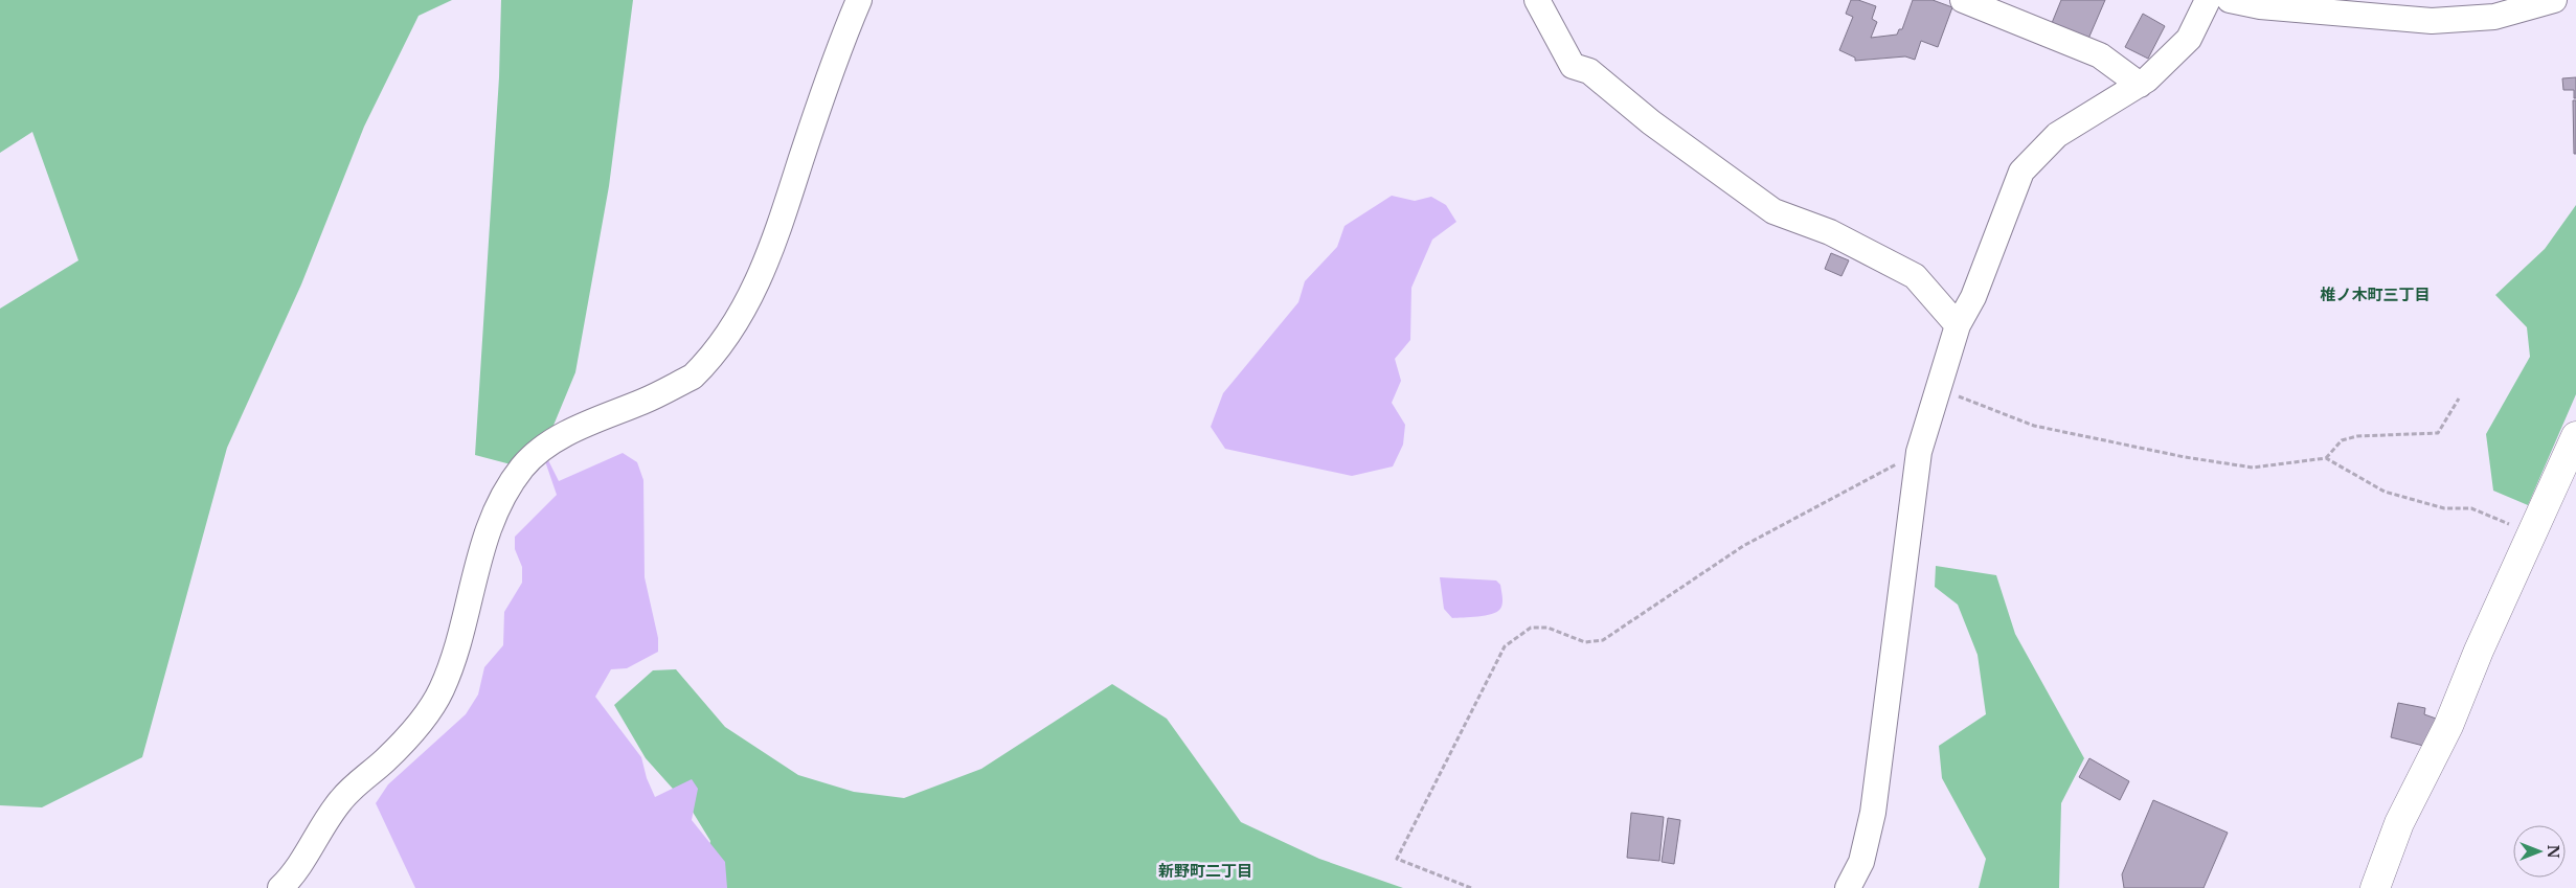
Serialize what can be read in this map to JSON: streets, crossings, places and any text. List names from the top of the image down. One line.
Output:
{"districts":["椎ノ木町三丁目","新野町二丁目"],"north":"right"}
